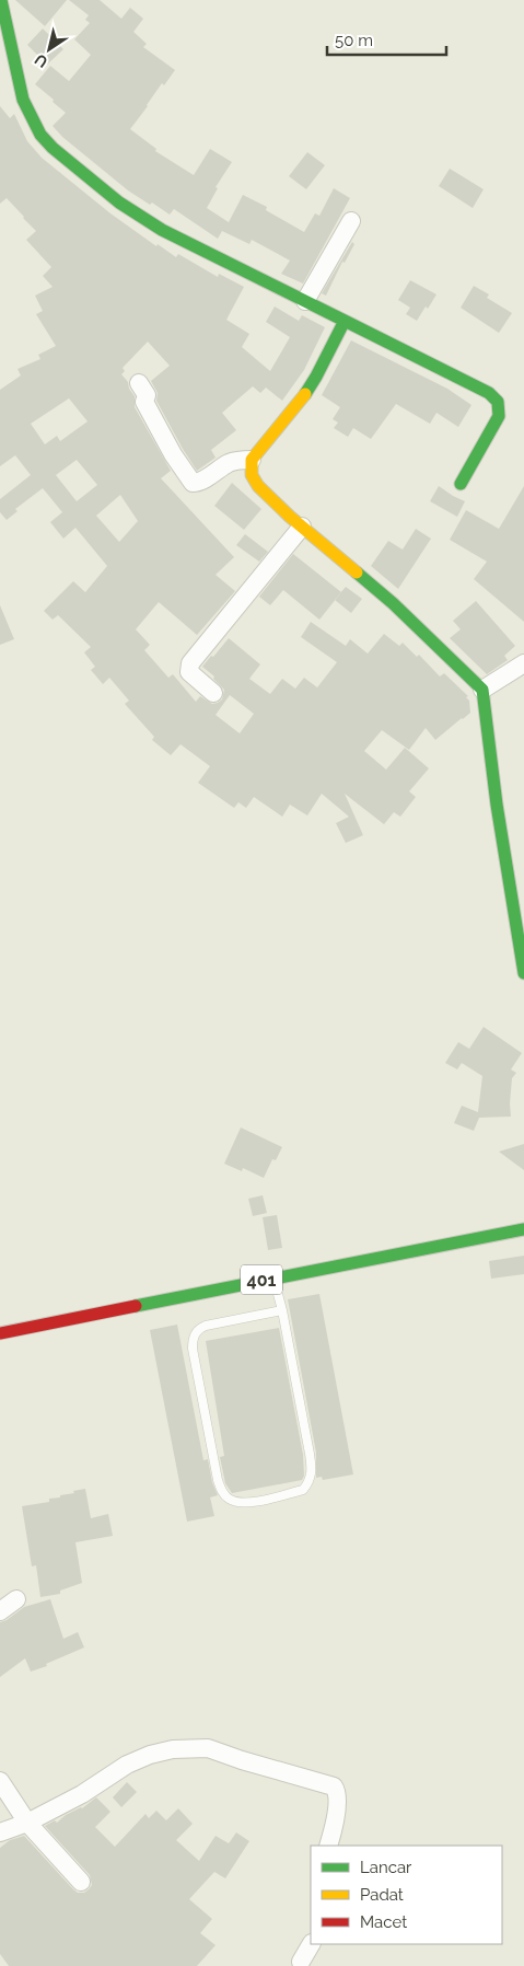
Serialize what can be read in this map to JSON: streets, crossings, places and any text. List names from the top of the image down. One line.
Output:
{"streets":{"street":["401"]},"legend":["Lancar","Padat","Macet"],"scale_bar":"50 m","north":"bottom left"}
